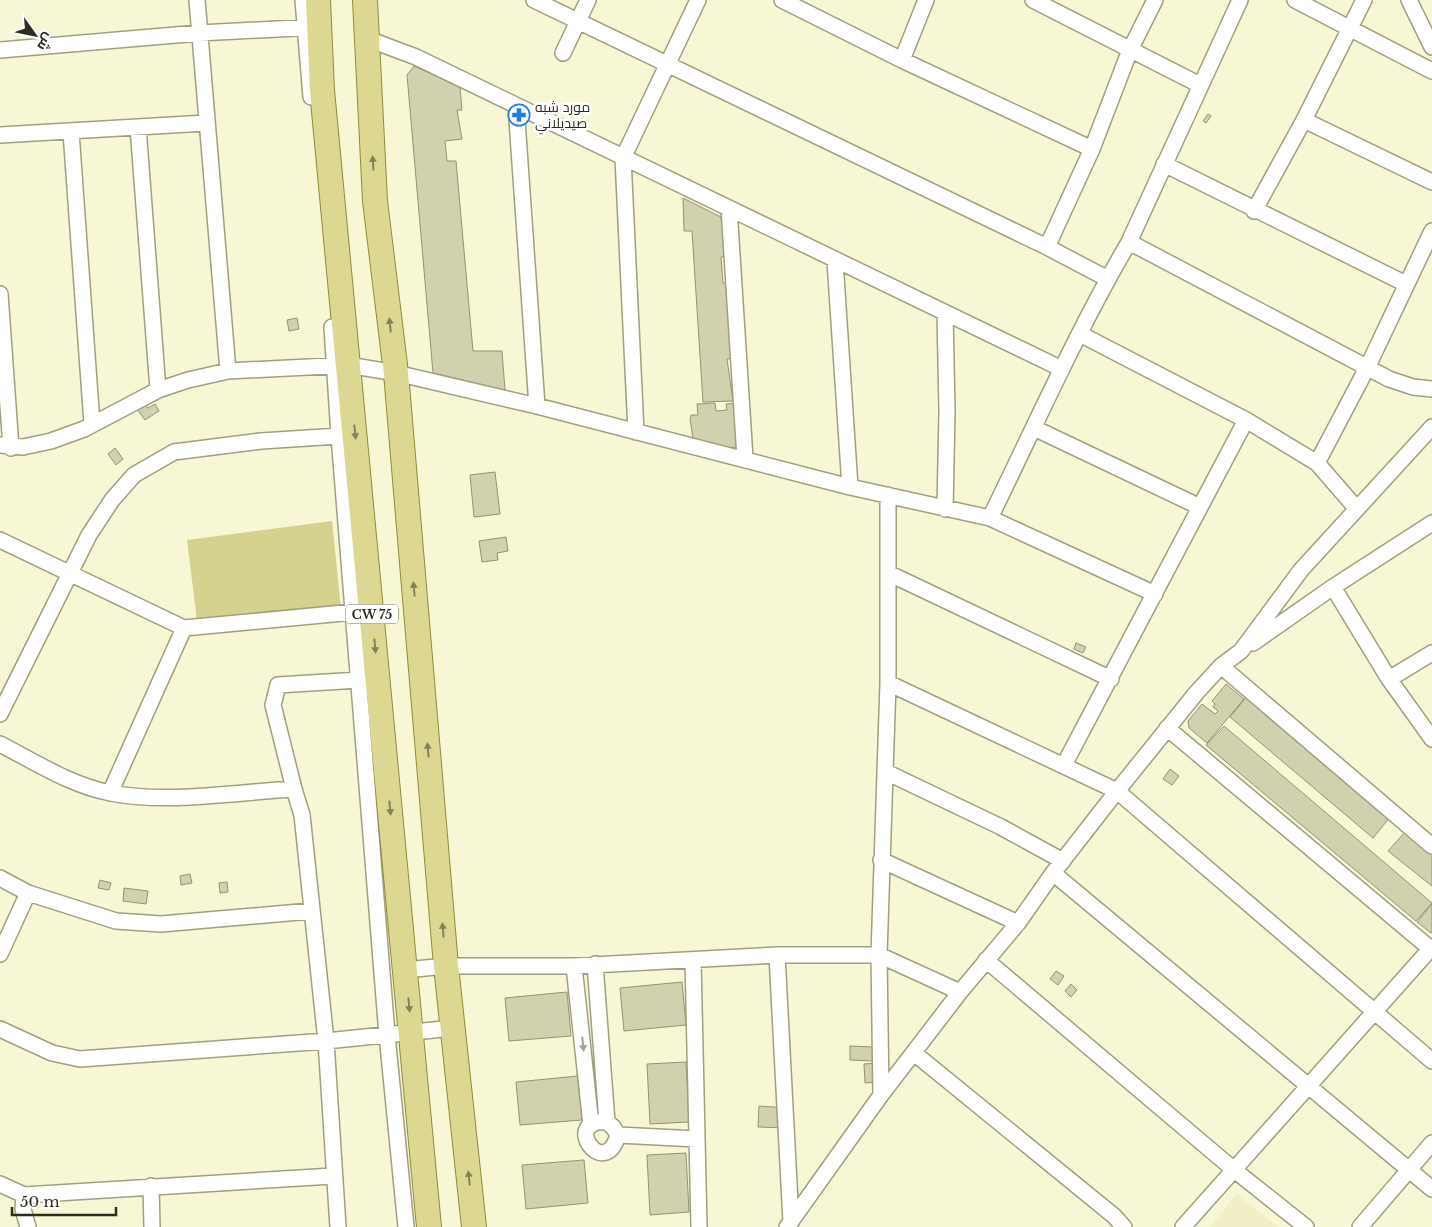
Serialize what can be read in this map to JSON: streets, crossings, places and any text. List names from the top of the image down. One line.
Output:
{"streets":{"main road":["CW 75"]},"places":{"pharmacy":["مورد شبه صيديلاني"]},"scale_bar":"50 m","north":"bottom right"}
